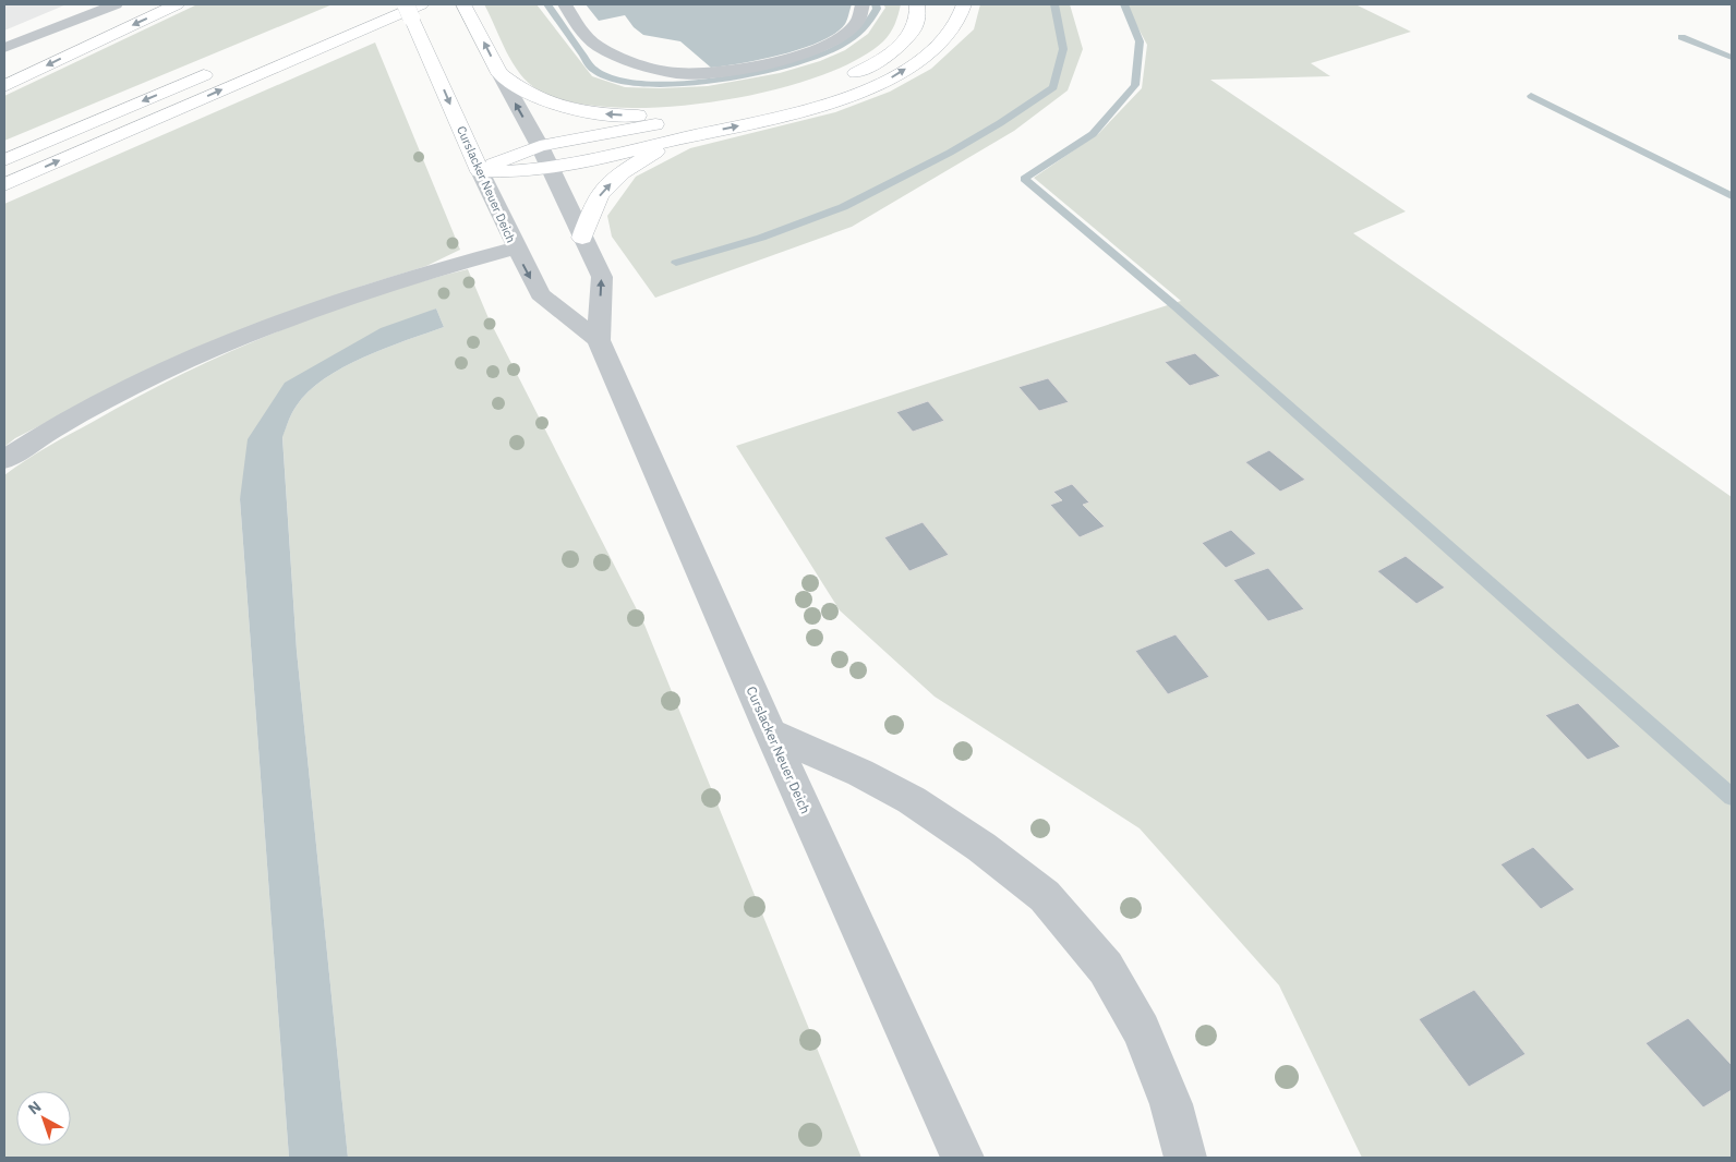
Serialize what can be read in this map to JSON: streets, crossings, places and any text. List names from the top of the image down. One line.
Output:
{"streets":{"main road":["Curslacker Neuer Deich"]},"north":"top left"}
